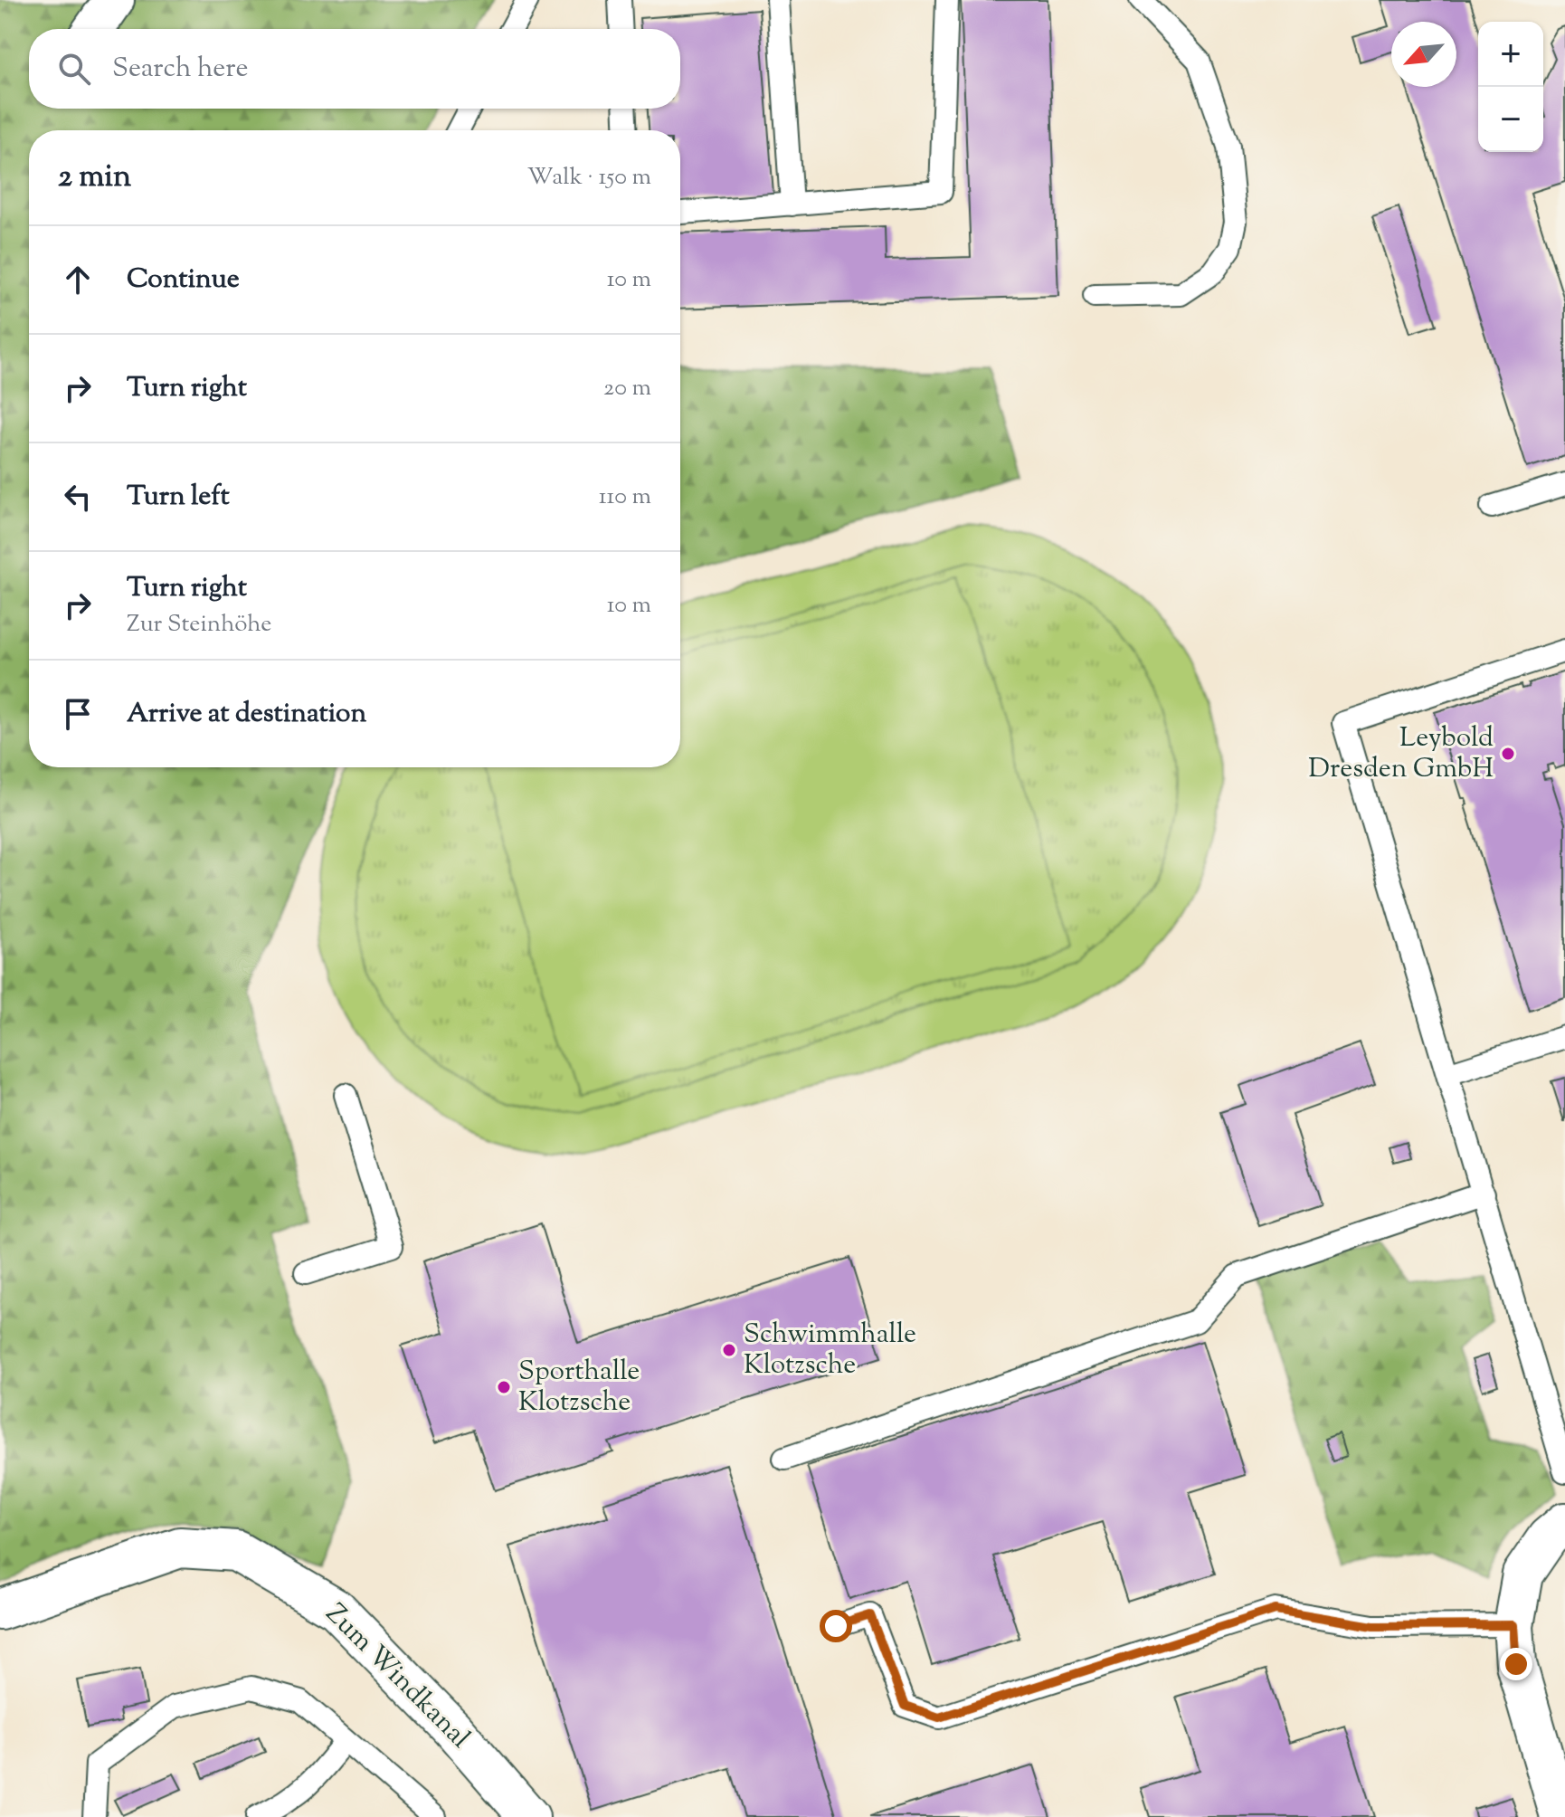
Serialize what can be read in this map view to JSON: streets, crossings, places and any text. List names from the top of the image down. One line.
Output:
{"streets":{"street":["Zum Windkanal"]},"places":["Leybold Dresden GmbH","Schwimmhalle Klotzsche","Sporthalle Klotzsche"],"north":"bottom left","page":{"map_buttons":["+","−"],"search":"Search here","heading":["2 min","Walk · 150 m"],"list":[["Continue","10 m"],["Turn right","20 m"],["Turn left","110 m"],["Turn right","Zur Steinhöhe","10 m"],"Arrive at destination"]}}
